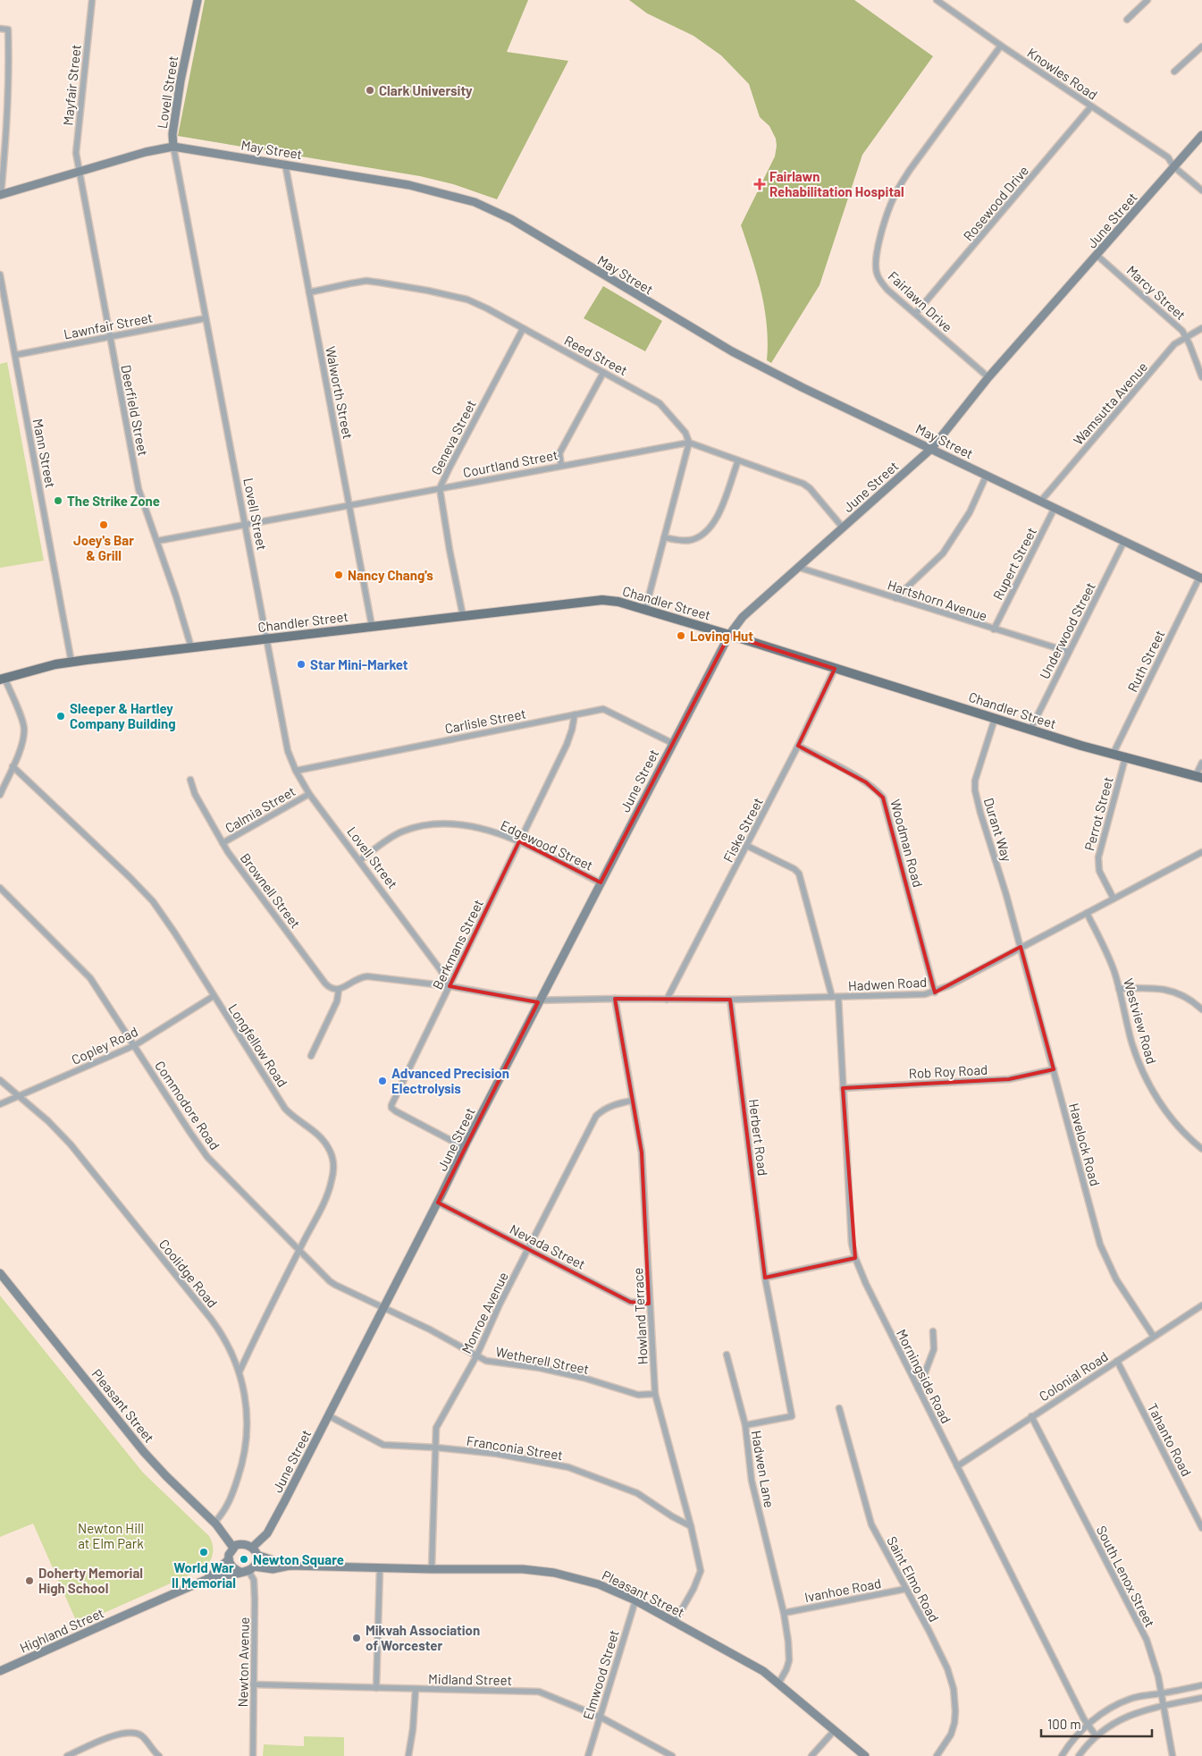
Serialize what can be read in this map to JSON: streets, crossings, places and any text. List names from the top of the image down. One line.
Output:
{"streets":{"main road":["Chandler Street"],"street":["Knowles Road","Mayfair Street","Lovell Street","May Street","Rosewood Drive","June Street","Marcy Street","Fairlawn Drive","Lawnfair Street","Reed Street","Walworth Street","Wamsutta Avenue","Deerfield Street","Geneva Street","Mann Street","Courtland Street","Rupert Street","Hartshorn Avenue","Underwood Street","Ruth Street","Carlisle Street","Calmia Street","Perrot Street","Fiske Street","Durant Way","Woodman Road","Edgewood Street","Brownell Street","Berkmans Street","Hadwen Road","Westview Road","Copley Road","Longfellow Road","Rob Roy Road","Commodore Road","Herbert Road","Havelock Road","Nevada Street","Coolidge Road","Monroe Avenue","Howland Terrace","Wetherell Street","Morningside Road","Colonial Road","Pleasant Street","Tahanto Road","Franconia Street","Hadwen Lane","South Lenox Street","Saint Elmo Road","Ivanhoe Road","Highland Street","Newton Avenue","Elmwood Street","Midland Street"]},"crossings":[["Knowles Road","Rosewood Drive"],["Knowles Road","June Street"],["Knowles Road","Fairlawn Drive"],["Mayfair Street","May Street"],["Mayfair Street","Deerfield Street"],["Lovell Street","May Street"],["Lovell Street","Lawnfair Street"],["Lovell Street","Courtland Street"],["Lovell Street","Chandler Street"],["Lovell Street","Carlisle Street"],["Lovell Street","Calmia Street"],["Lovell Street","Edgewood Street"],["Lovell Street","Berkmans Street"],["May Street","June Street"],["May Street","Walworth Street"],["May Street","Wamsutta Avenue"],["May Street","Deerfield Street"],["May Street","Rupert Street"],["May Street","Underwood Street"],["May Street","Ruth Street"],["Rosewood Drive","Fairlawn Drive"],["June Street","Marcy Street"],["June Street","Fairlawn Drive"],["June Street","Hartshorn Avenue"],["June Street","Chandler Street"],["June Street","Carlisle Street"],["June Street","Edgewood Street"],["June Street","Berkmans Street"],["June Street","Hadwen Road"],["June Street","Commodore Road"],["June Street","Nevada Street"],["June Street","Wetherell Street"],["June Street","Pleasant Street"],["June Street","Franconia Street"],["June Street","Highland Street"],["June Street","Newton Avenue"],["Marcy Street","Wamsutta Avenue"],["Lawnfair Street","Deerfield Street"],["Lawnfair Street","Mann Street"],["Reed Street","Walworth Street"],["Reed Street","Geneva Street"],["Reed Street","Courtland Street"],["Walworth Street","Courtland Street"],["Walworth Street","Chandler Street"],["Deerfield Street","Courtland Street"],["Deerfield Street","Chandler Street"],["Geneva Street","Courtland Street"],["Geneva Street","Chandler Street"],["Mann Street","Chandler Street"],["Rupert Street","Hartshorn Avenue"],["Hartshorn Avenue","Underwood Street"],["Chandler Street","Underwood Street"],["Chandler Street","Ruth Street"],["Chandler Street","Perrot Street"],["Chandler Street","Fiske Street"],["Chandler Street","Durant Way"],["Carlisle Street","Berkmans Street"],["Calmia Street","Brownell Street"],["Perrot Street","Hadwen Road"],["Fiske Street","Woodman Road"],["Fiske Street","Hadwen Road"],["Durant Way","Hadwen Road"],["Durant Way","Havelock Road"],["Woodman Road","Hadwen Road"],["Edgewood Street","Berkmans Street"],["Hadwen Road","Westview Road"],["Hadwen Road","Herbert Road"],["Hadwen Road","Havelock Road"],["Hadwen Road","Howland Terrace"],["Hadwen Road","Morningside Road"],["Copley Road","Longfellow Road"],["Copley Road","Commodore Road"],["Copley Road","Coolidge Road"],["Longfellow Road","Commodore Road"],["Longfellow Road","Coolidge Road"],["Rob Roy Road","Havelock Road"],["Rob Roy Road","Morningside Road"],["Commodore Road","Wetherell Street"],["Herbert Road","Hadwen Lane"],["Havelock Road","Colonial Road"],["Nevada Street","Monroe Avenue"],["Nevada Street","Howland Terrace"],["Coolidge Road","Pleasant Street"],["Monroe Avenue","Howland Terrace"],["Monroe Avenue","Wetherell Street"],["Monroe Avenue","Pleasant Street"],["Monroe Avenue","Franconia Street"],["Howland Terrace","Wetherell Street"],["Howland Terrace","Pleasant Street"],["Howland Terrace","Franconia Street"],["Morningside Road","Colonial Road"],["Colonial Road","Tahanto Road"],["Colonial Road","South Lenox Street"],["Pleasant Street","Hadwen Lane"],["Pleasant Street","Highland Street"],["Pleasant Street","Newton Avenue"],["Pleasant Street","Elmwood Street"],["Hadwen Lane","Ivanhoe Road"],["Saint Elmo Road","Ivanhoe Road"],["Highland Street","Newton Avenue"],["Newton Avenue","Midland Street"],["Elmwood Street","Midland Street"]],"parks":["Newton Hill at Elm Park"],"places":{"other":["Clark University","The Strike Zone","Joey's Bar & Grill","Nancy Chang's","Loving Hut","Star Mini-Market","Sleeper & Hartley Company Building","Advanced Precision Electrolysis","World War II Memorial","Newton Square","Doherty Memorial High School","Mikvah Association of Worcester"],"health":["Fairlawn Rehabilitation Hospital"]},"scale_bar":"100 m"}
